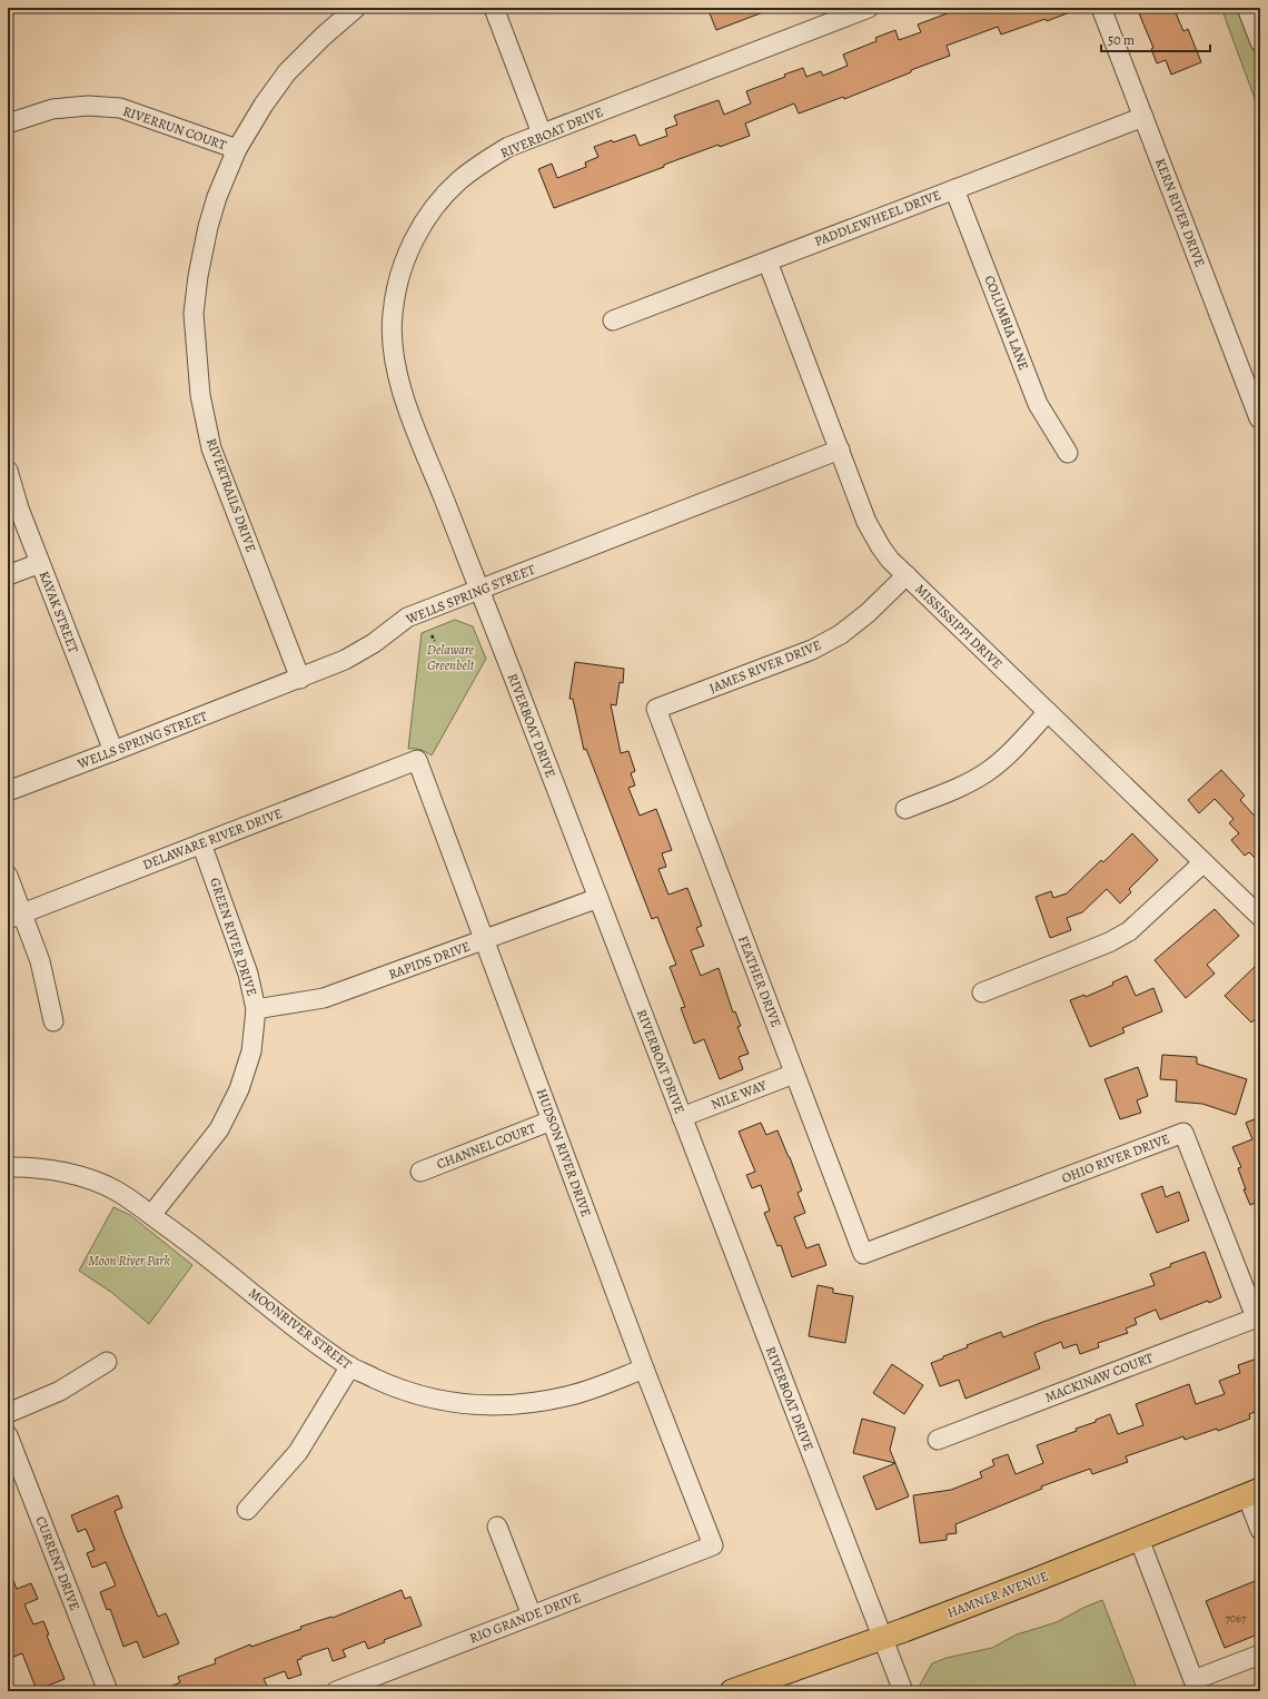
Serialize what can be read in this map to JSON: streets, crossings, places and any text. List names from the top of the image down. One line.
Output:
{"streets":{"main road":["HAMNER AVENUE"],"street":["RIVERRUN COURT","RIVERBOAT DRIVE","KERN RIVER DRIVE","PADDLEWHEEL DRIVE","COLUMBIA LANE","RIVERTRAILS DRIVE","WELLS SPRING STREET","KAYAK STREET","MISSISSIPPI DRIVE","JAMES RIVER DRIVE","DELAWARE RIVER DRIVE","GREEN RIVER DRIVE","RAPIDS DRIVE","FEATHER DRIVE","NILE WAY","CHANNEL COURT","HUDSON RIVER DRIVE","OHIO RIVER DRIVE","MOONRIVER STREET","MACKINAW COURT","CURRENT DRIVE","RIO GRANDE DRIVE"]},"crossings":[["RIVERRUN COURT","RIVERTRAILS DRIVE"],["RIVERBOAT DRIVE","WELLS SPRING STREET"],["RIVERBOAT DRIVE","RAPIDS DRIVE"],["RIVERBOAT DRIVE","NILE WAY"],["RIVERBOAT DRIVE","HAMNER AVENUE"],["KERN RIVER DRIVE","PADDLEWHEEL DRIVE"],["PADDLEWHEEL DRIVE","COLUMBIA LANE"],["PADDLEWHEEL DRIVE","MISSISSIPPI DRIVE"],["RIVERTRAILS DRIVE","WELLS SPRING STREET"],["WELLS SPRING STREET","KAYAK STREET"],["WELLS SPRING STREET","MISSISSIPPI DRIVE"],["MISSISSIPPI DRIVE","JAMES RIVER DRIVE"],["JAMES RIVER DRIVE","FEATHER DRIVE"],["DELAWARE RIVER DRIVE","GREEN RIVER DRIVE"],["DELAWARE RIVER DRIVE","HUDSON RIVER DRIVE"],["GREEN RIVER DRIVE","RAPIDS DRIVE"],["GREEN RIVER DRIVE","MOONRIVER STREET"],["RAPIDS DRIVE","HUDSON RIVER DRIVE"],["FEATHER DRIVE","NILE WAY"],["FEATHER DRIVE","OHIO RIVER DRIVE"],["CHANNEL COURT","HUDSON RIVER DRIVE"],["HUDSON RIVER DRIVE","MOONRIVER STREET"],["HUDSON RIVER DRIVE","RIO GRANDE DRIVE"],["OHIO RIVER DRIVE","MACKINAW COURT"]],"parks":["Delaware Greenbelt","Moon River Park"],"house_numbers":["7067"],"scale_bar":"50 m"}
